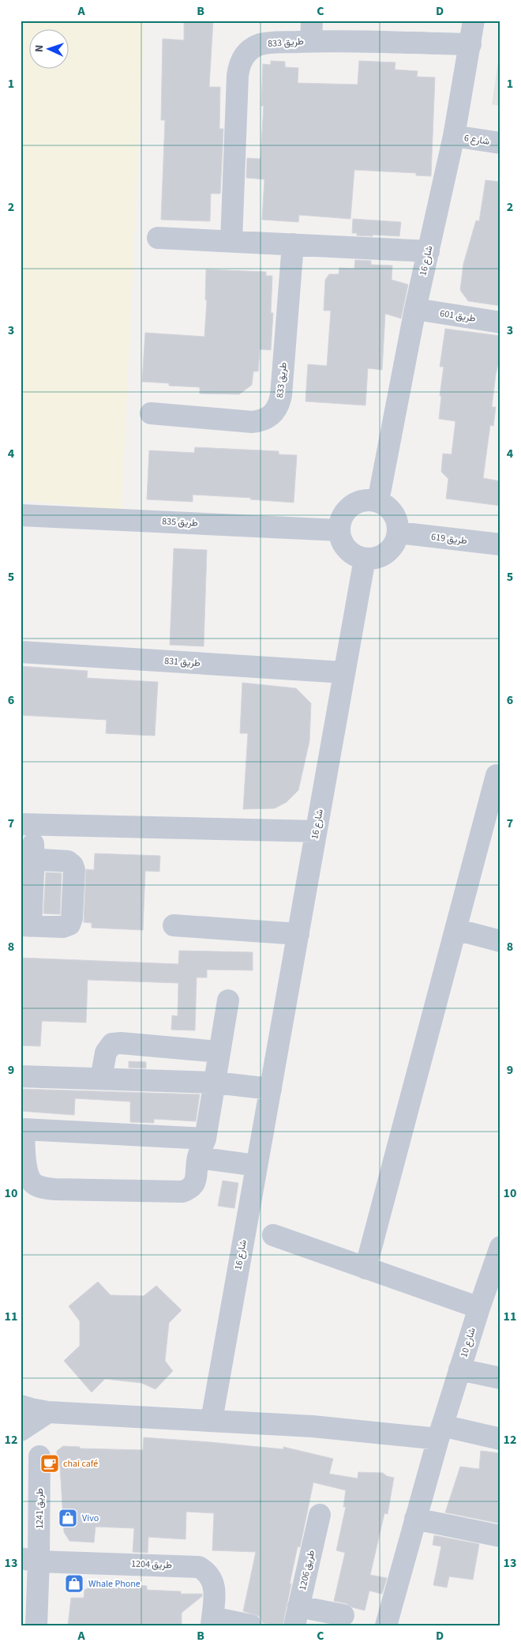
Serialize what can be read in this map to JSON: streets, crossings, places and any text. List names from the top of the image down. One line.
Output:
{"streets":{"street":["طريق 833","شارع 6","شارع 16","طريق 601","طريق 835","طريق 619","طريق 831","شارع 10","طريق 1241","طريق 1204","طريق 1206"]},"crossings":[["طريق 833","شارع 16"],["شارع 6","شارع 16"],["شارع 16","طريق 601"],["شارع 16","طريق 835"],["شارع 16","طريق 619"],["شارع 16","طريق 831"],["طريق 835","طريق 619"],["طريق 1241","طريق 1204"]],"places":{"cafe":["chai café"],"shop":["Vivo","Whale Phone"]},"north":"left","grid":{"columns":["A","B","C","D"],"rows":["1","2","3","4","5","6","7","8","9","10","11","12","13"]}}
